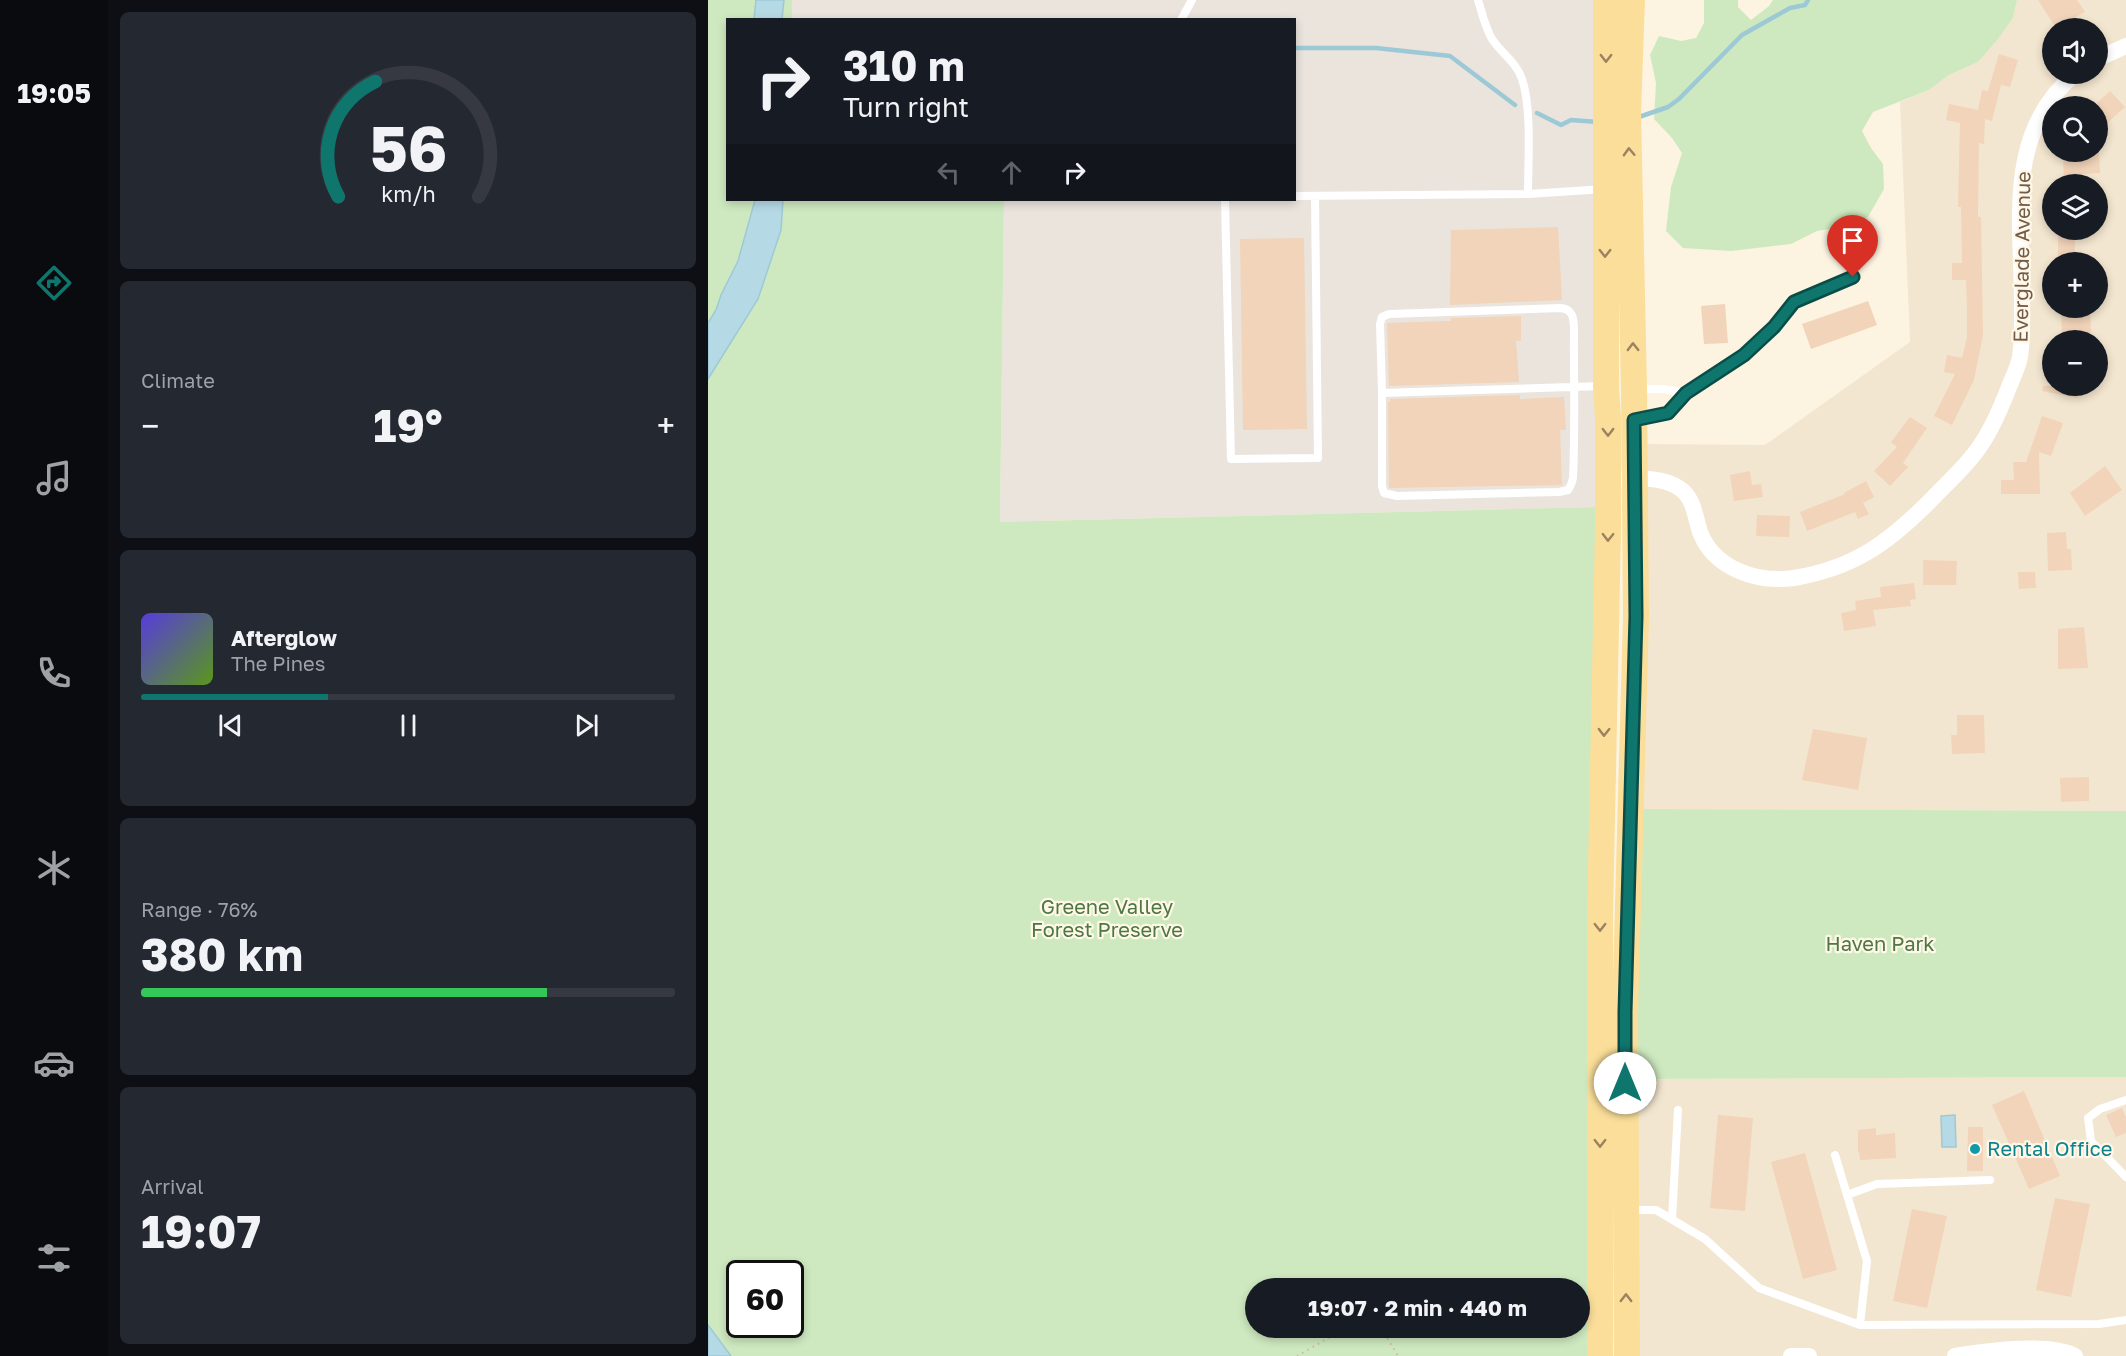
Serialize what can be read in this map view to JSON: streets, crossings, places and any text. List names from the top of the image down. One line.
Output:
{"streets":{"street":["Everglade Avenue"]},"parks":["Greene Valley Forest Preserve","Haven Park"],"places":["Rental Office"],"page":{"tabs":"19:05","map_buttons":["+","−"],"turn":["310 m","Turn right"],"tile":["Climate",["Range · 76%","380 km"],["Arrival","19:07"]],"heat":["−","19°","+"],"song":["Afterglow","The Pines"],"limit":"60","trip":"19:07 · 2 min · 440 m","gauge":["56","km/h"]}}
